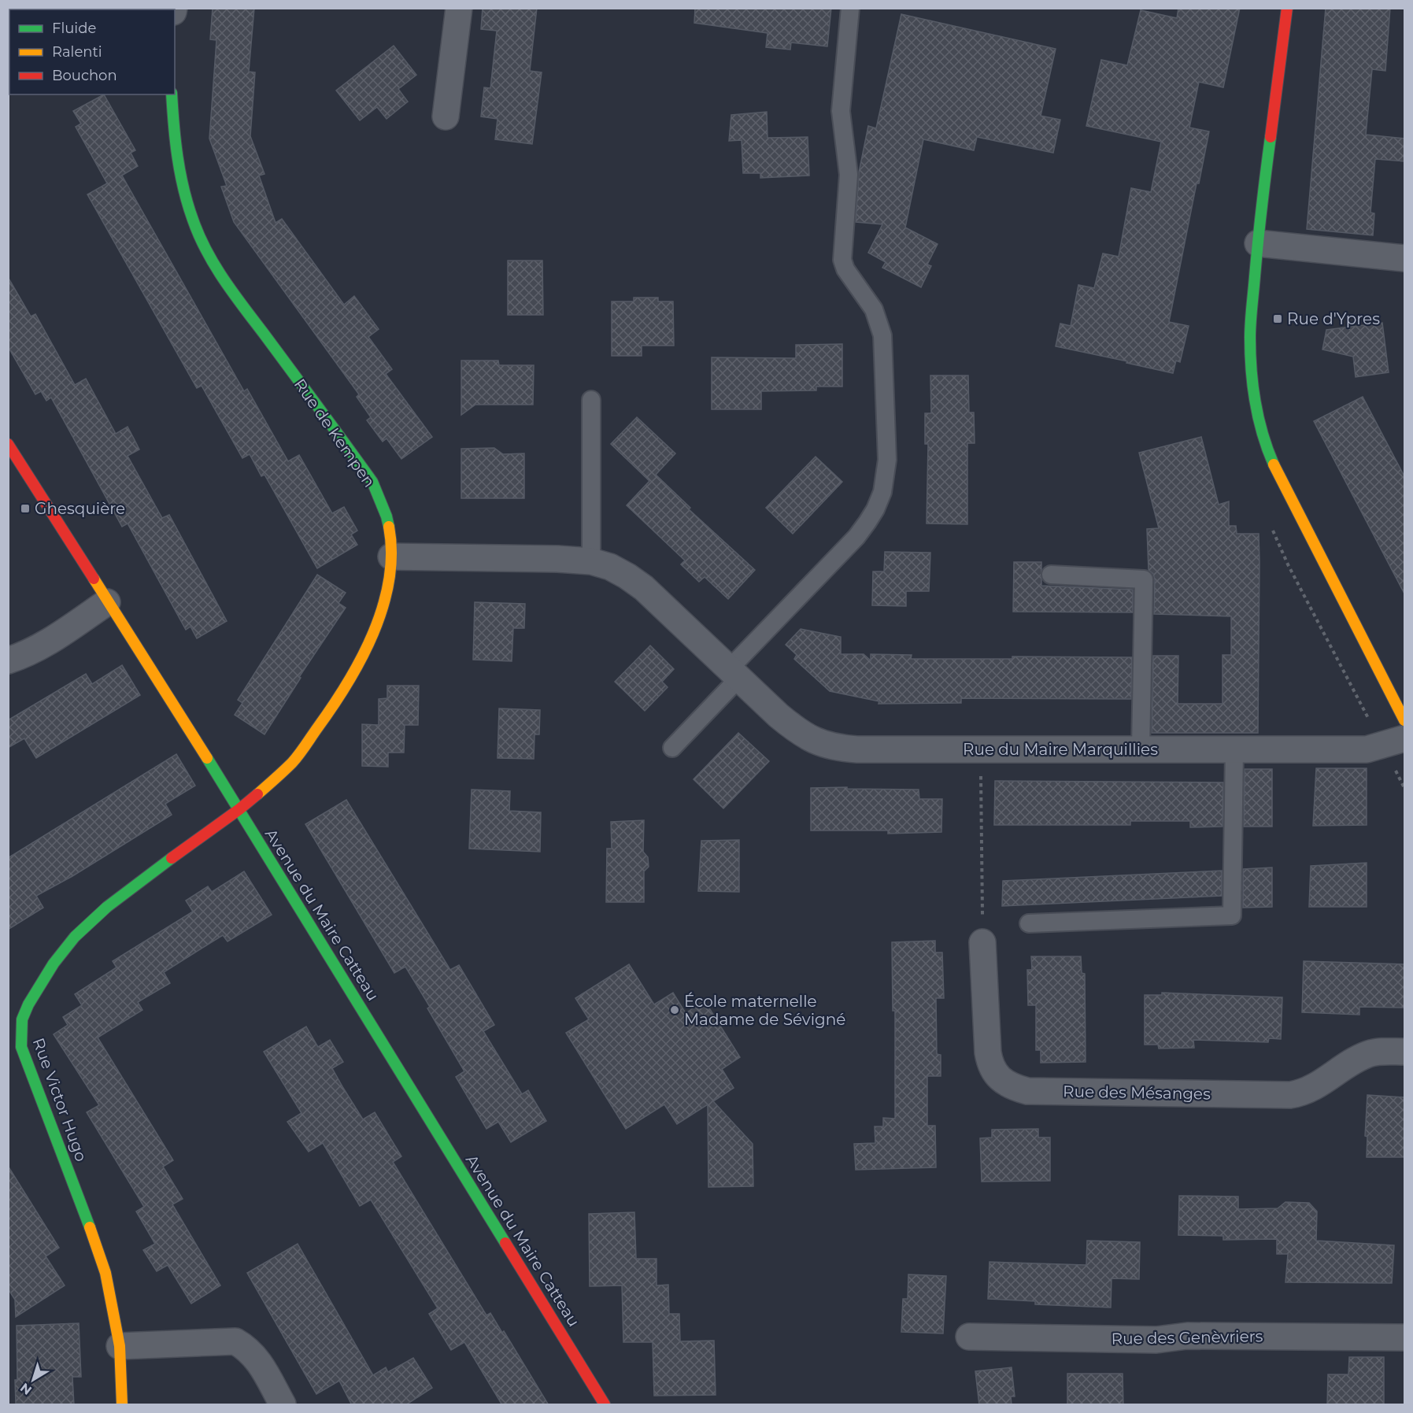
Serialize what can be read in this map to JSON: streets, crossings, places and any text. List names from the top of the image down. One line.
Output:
{"streets":{"street":["Rue de Kempen","Rue du Maire Marquillies","Avenue du Maire Catteau","Rue des Mésanges","Rue Victor Hugo","Rue des Genèvriers"]},"crossings":[["Rue de Kempen","Rue du Maire Marquillies"],["Rue de Kempen","Avenue du Maire Catteau"],["Rue de Kempen","Rue Victor Hugo"],["Avenue du Maire Catteau","Rue Victor Hugo"]],"places":{"transit":["Rue d'Ypres","Ghesquière"],"other":["École maternelle Madame de Sévigné"]},"legend":["Fluide","Ralenti","Bouchon"],"north":"bottom left"}
